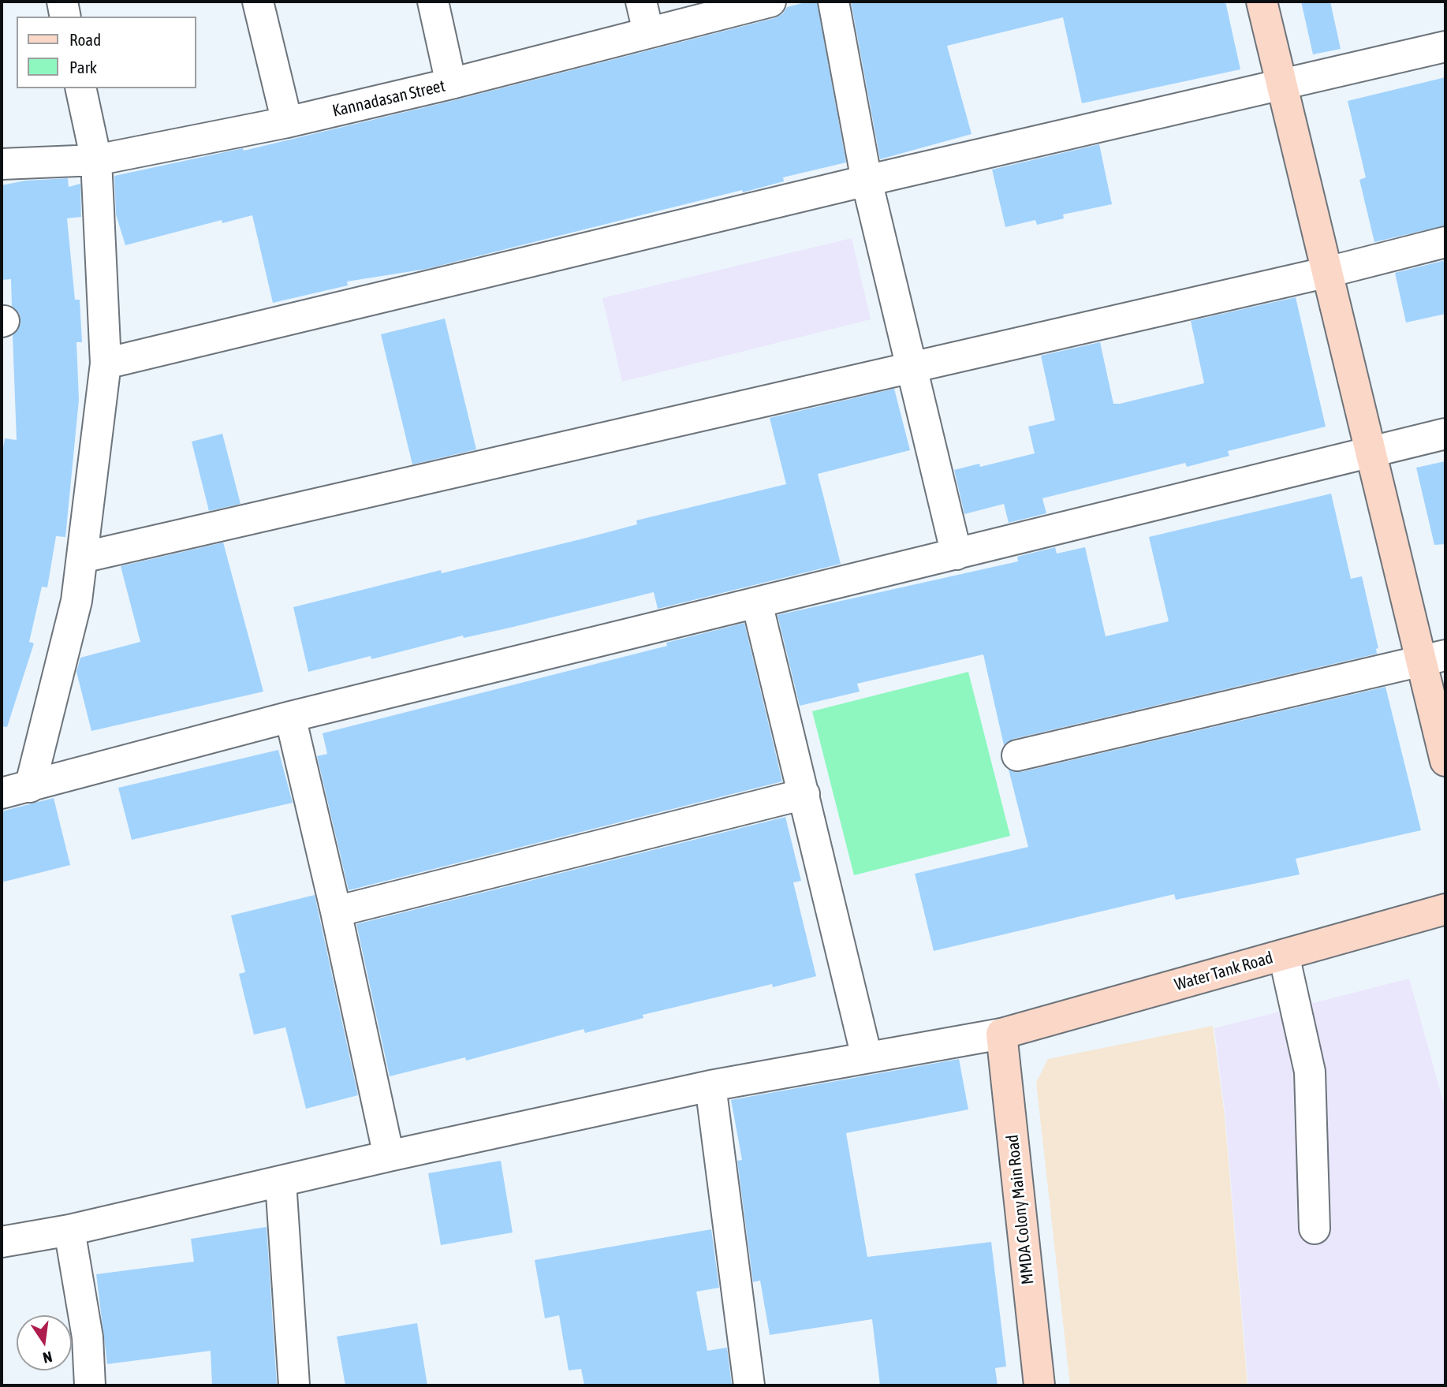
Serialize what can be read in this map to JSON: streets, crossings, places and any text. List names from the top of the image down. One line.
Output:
{"streets":{"street":["Kannadasan Street","Water Tank Road","MMDA Colony Main Road"]},"crossings":[["Water Tank Road","MMDA Colony Main Road"]],"legend":["Road","Park"],"north":"bottom"}
